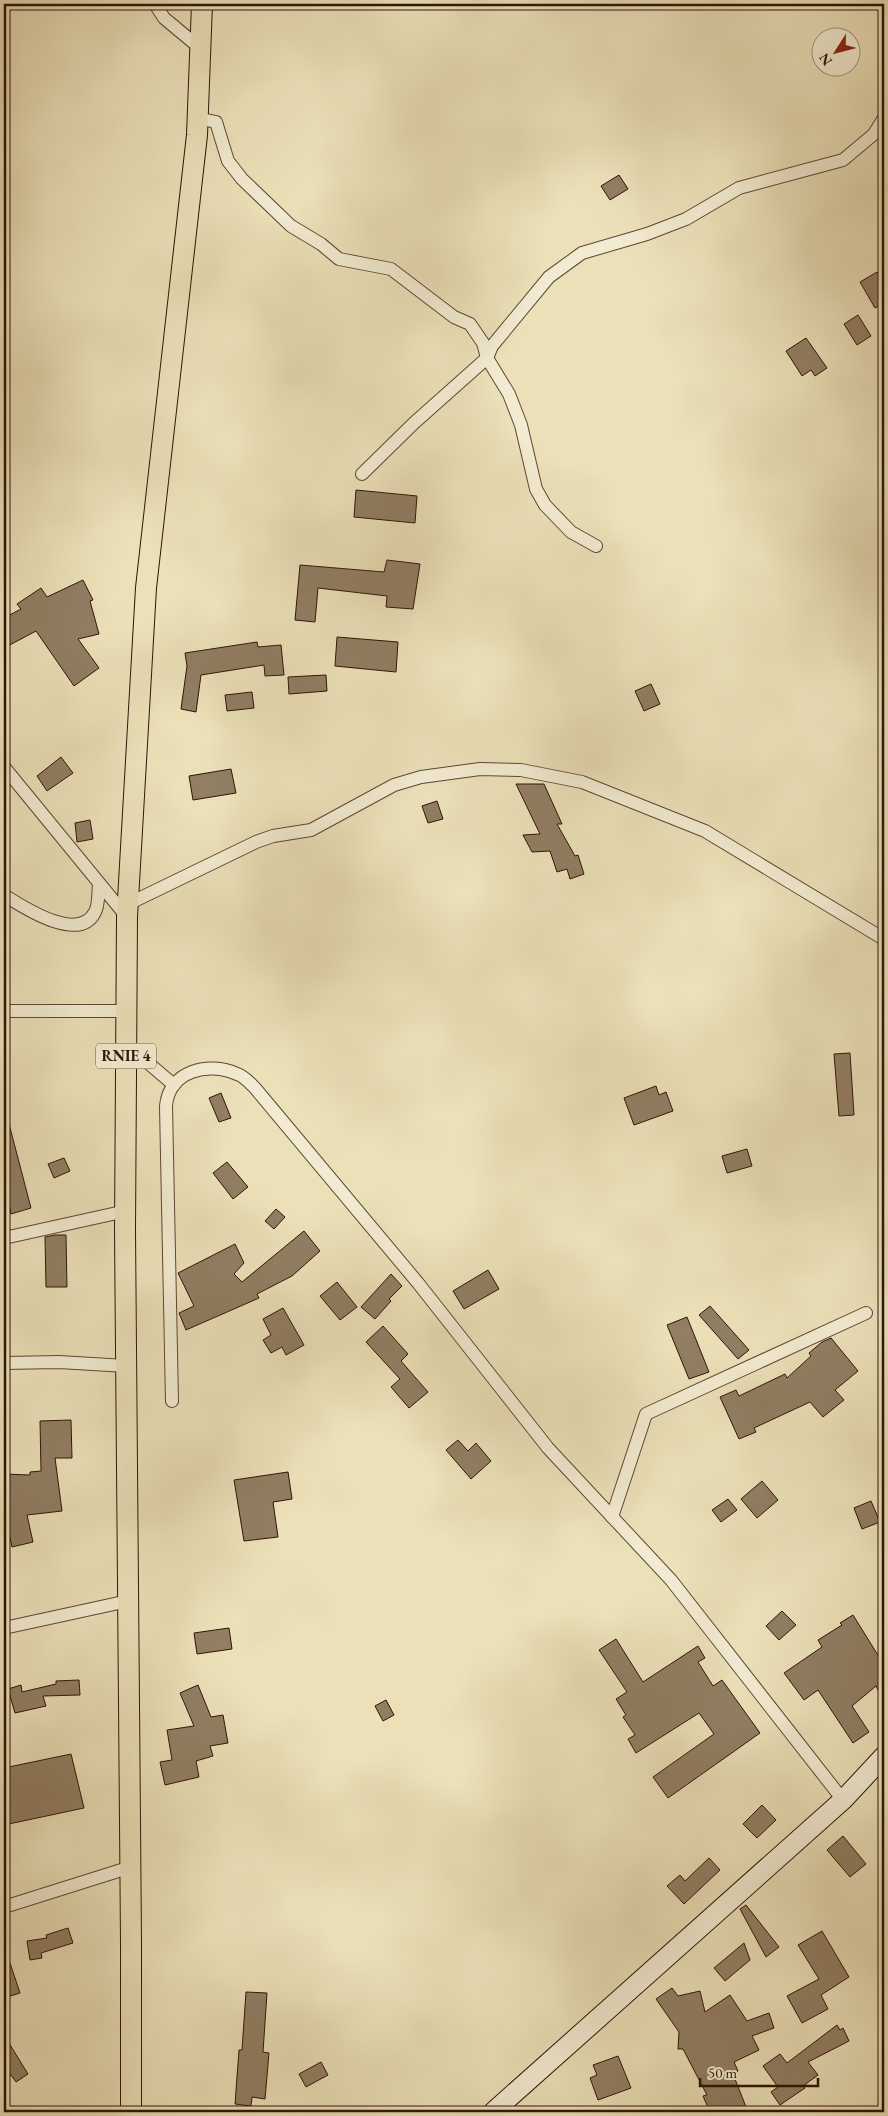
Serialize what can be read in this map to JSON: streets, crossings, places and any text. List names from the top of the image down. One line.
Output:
{"streets":{"main road":["RNIE 4"]},"scale_bar":"50 m","north":"bottom left"}
